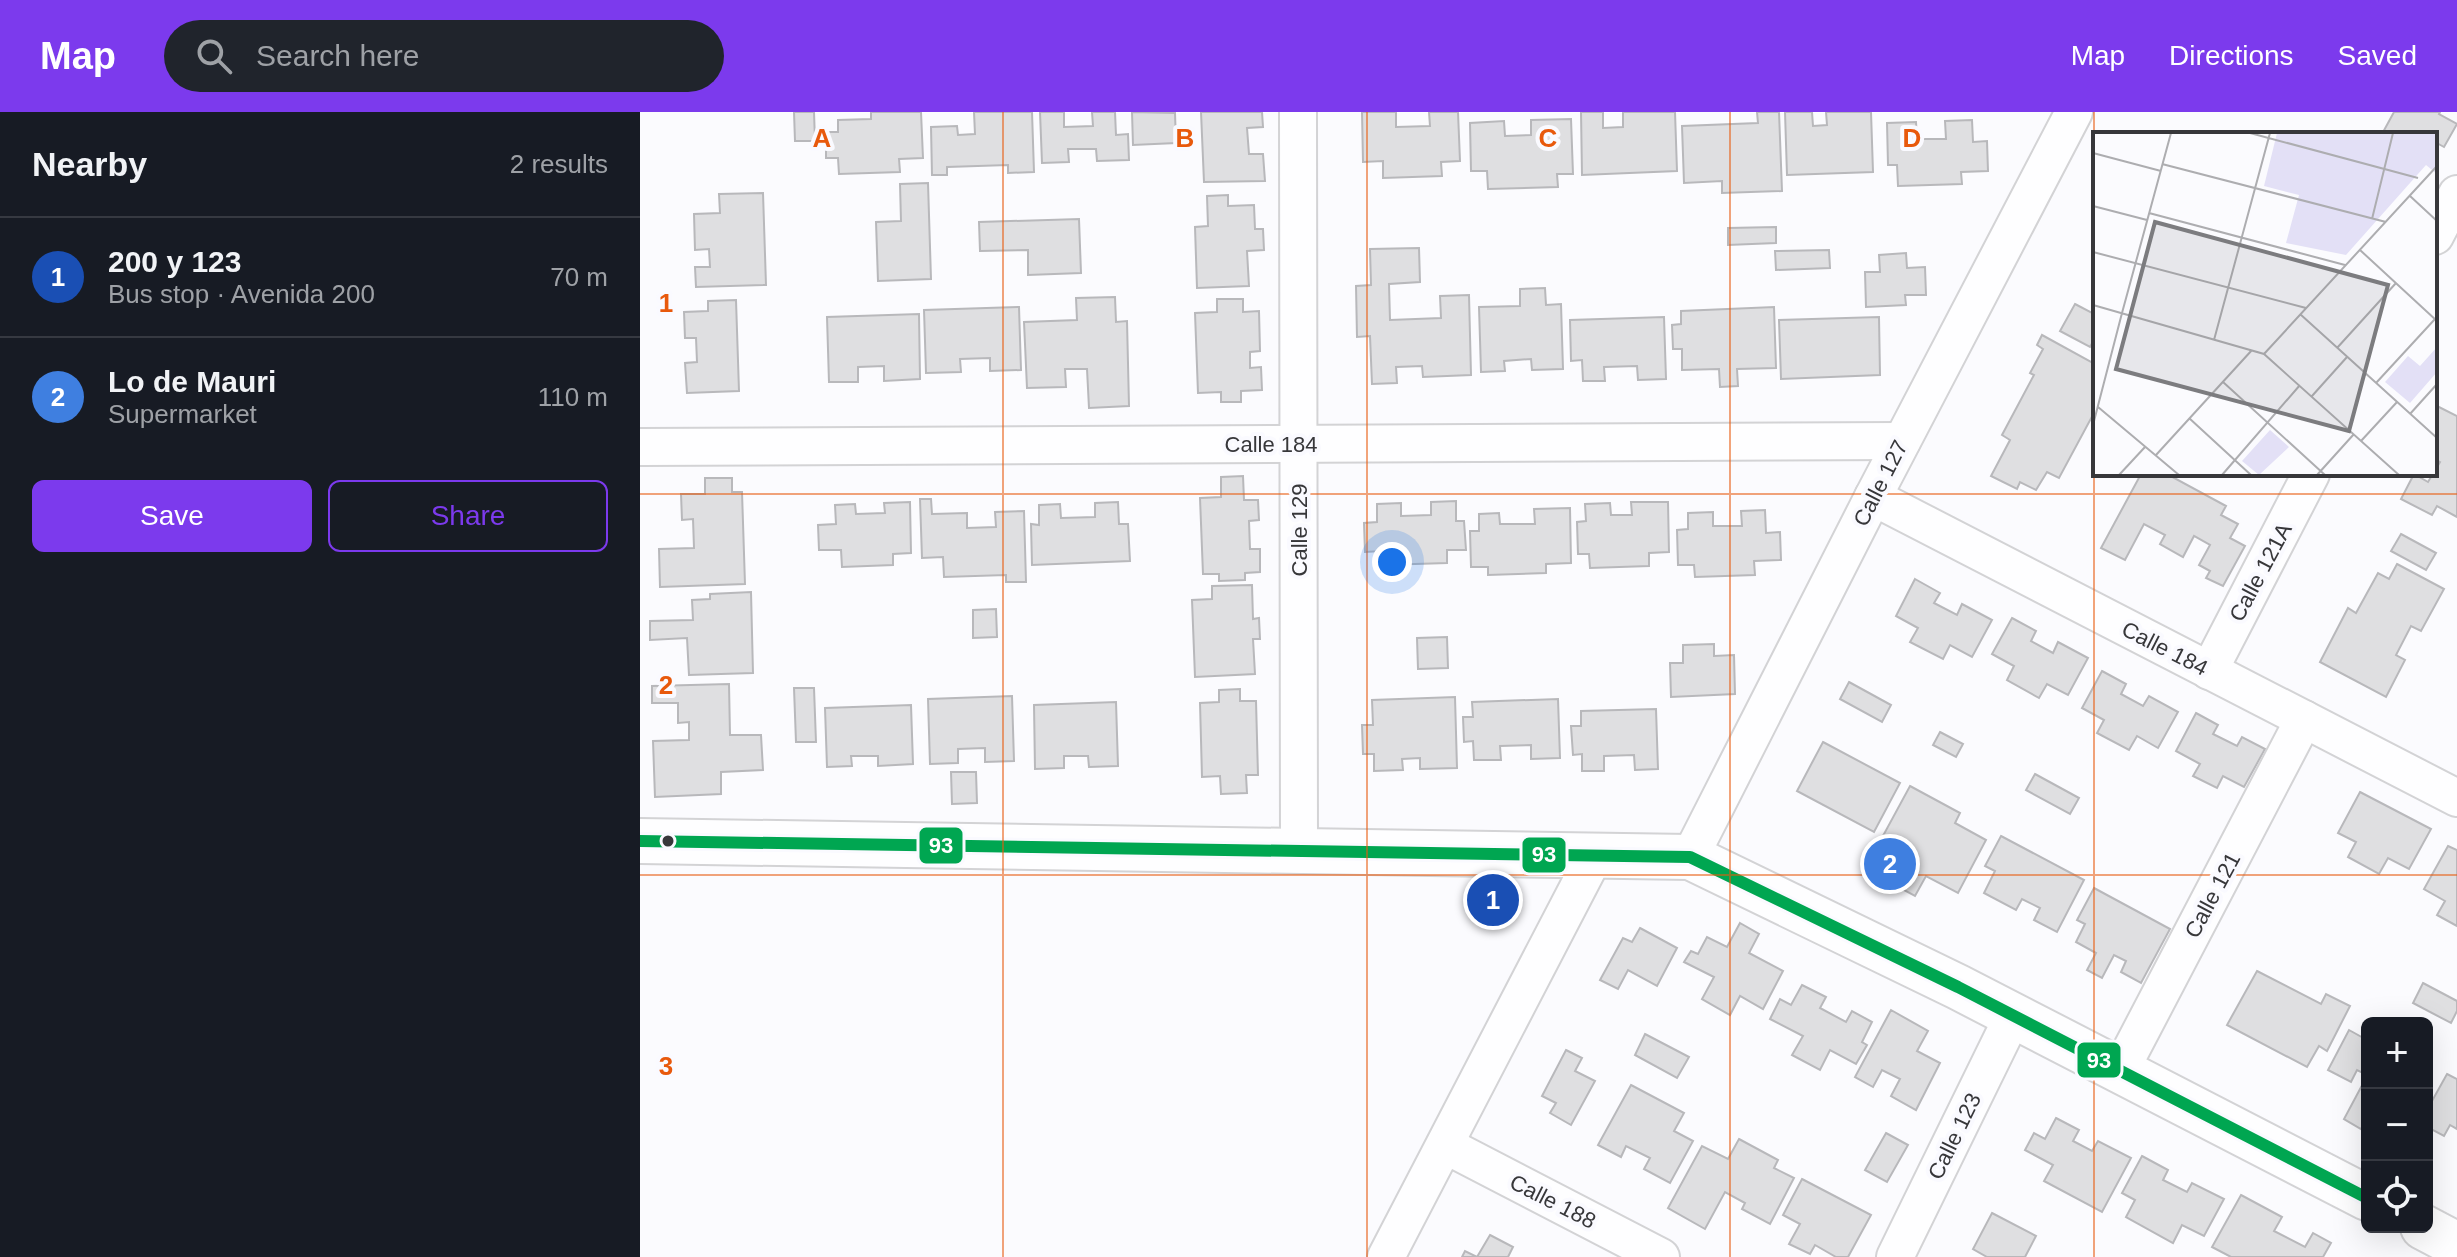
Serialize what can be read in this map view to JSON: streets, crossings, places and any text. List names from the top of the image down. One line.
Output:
{"streets":{"street":["Calle 184","Calle 127","Calle 129","Calle 121A","Calle 121","Calle 123","Calle 188"]},"crossings":[["Calle 184","Calle 127"],["Calle 184","Calle 129"],["Calle 184","Calle 121A"],["Calle 184","Calle 121"]],"lines":["transit line 93"],"page":{"header":"Map","search":"Search here","nav":["Map","Directions","Saved"],"heading":["Nearby","2 results"],"list":[{"mark":"1","name":"200 y 123","note":"Bus stop · Avenida 200","value":"70 m"},{"mark":"2","name":"Lo de Mauri","note":"Supermarket","value":"110 m"}],"buttons":["Save","Share"],"pins":["2","1"],"map_buttons":["+","−"]},"grid":{"columns":["A","B","C","D"],"rows":["1","2","3"]}}
